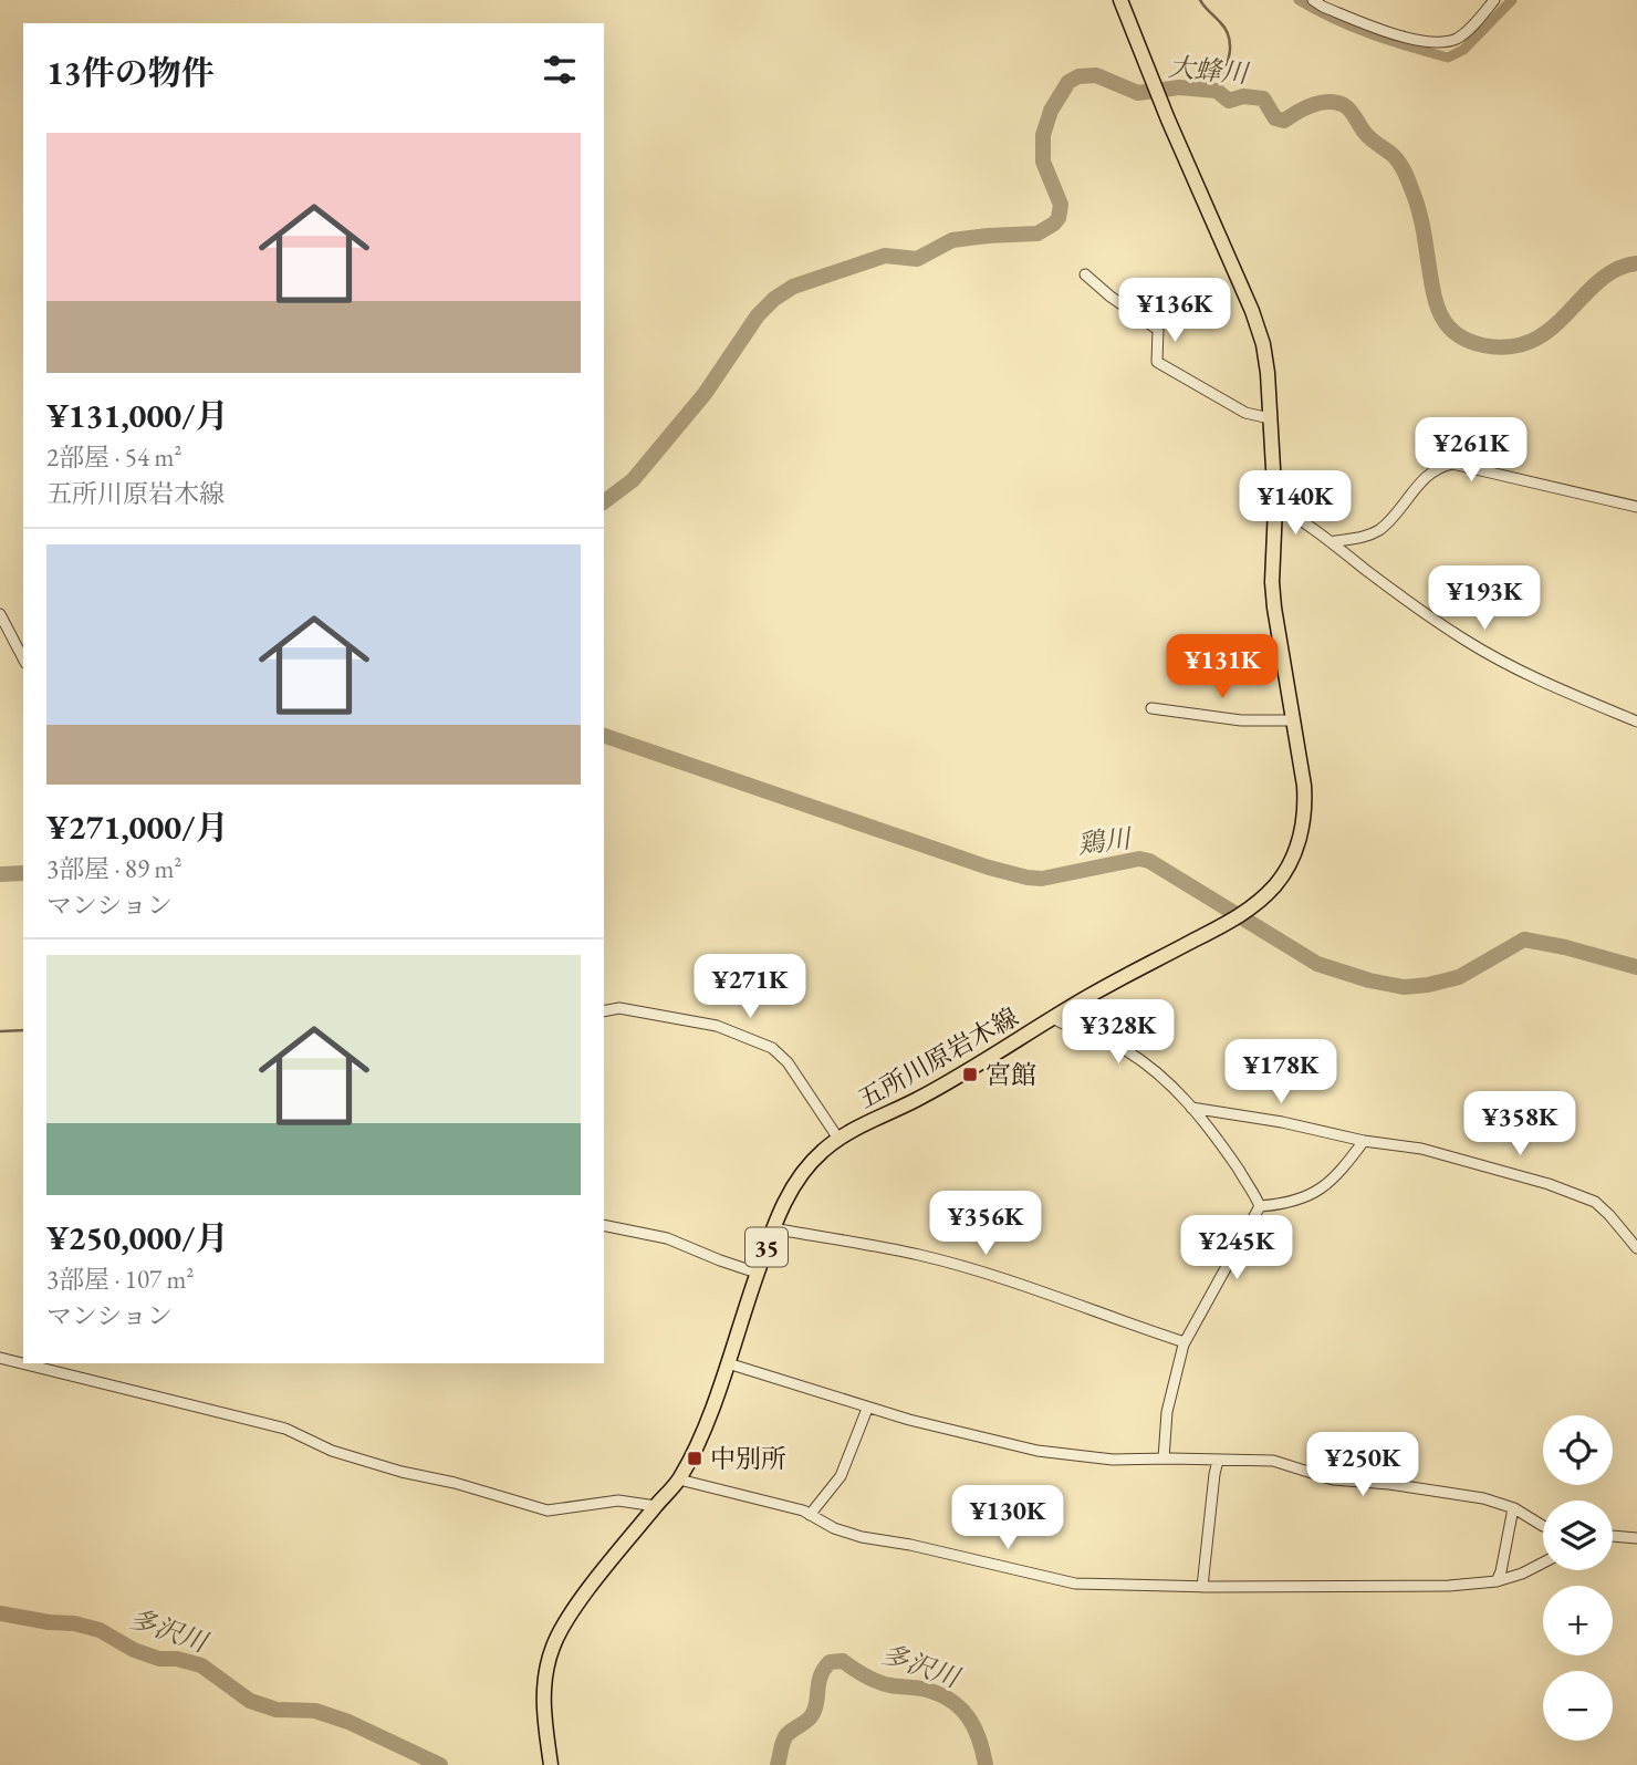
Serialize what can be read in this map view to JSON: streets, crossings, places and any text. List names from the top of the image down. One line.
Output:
{"streets":{"main road":["五所川原岩木線","35"]},"water":["大蜂川","鶏川","多沢川"],"places":{"transit":["宮館","中別所"]},"page":{"heading":"13件の物件","list":[{"name":"¥131,000/月","note":"2部屋 · 54 m² · 五所川原岩木線"},{"name":"¥271,000/月","note":"3部屋 · 89 m² · マンション"},{"name":"¥250,000/月","note":"3部屋 · 107 m² · マンション"}],"price":["¥136K","¥261K","¥140K","¥193K","¥131K","¥271K","¥328K","¥178K","¥358K","¥356K","¥245K","¥250K","¥130K"],"map_buttons":["+","−"]}}
